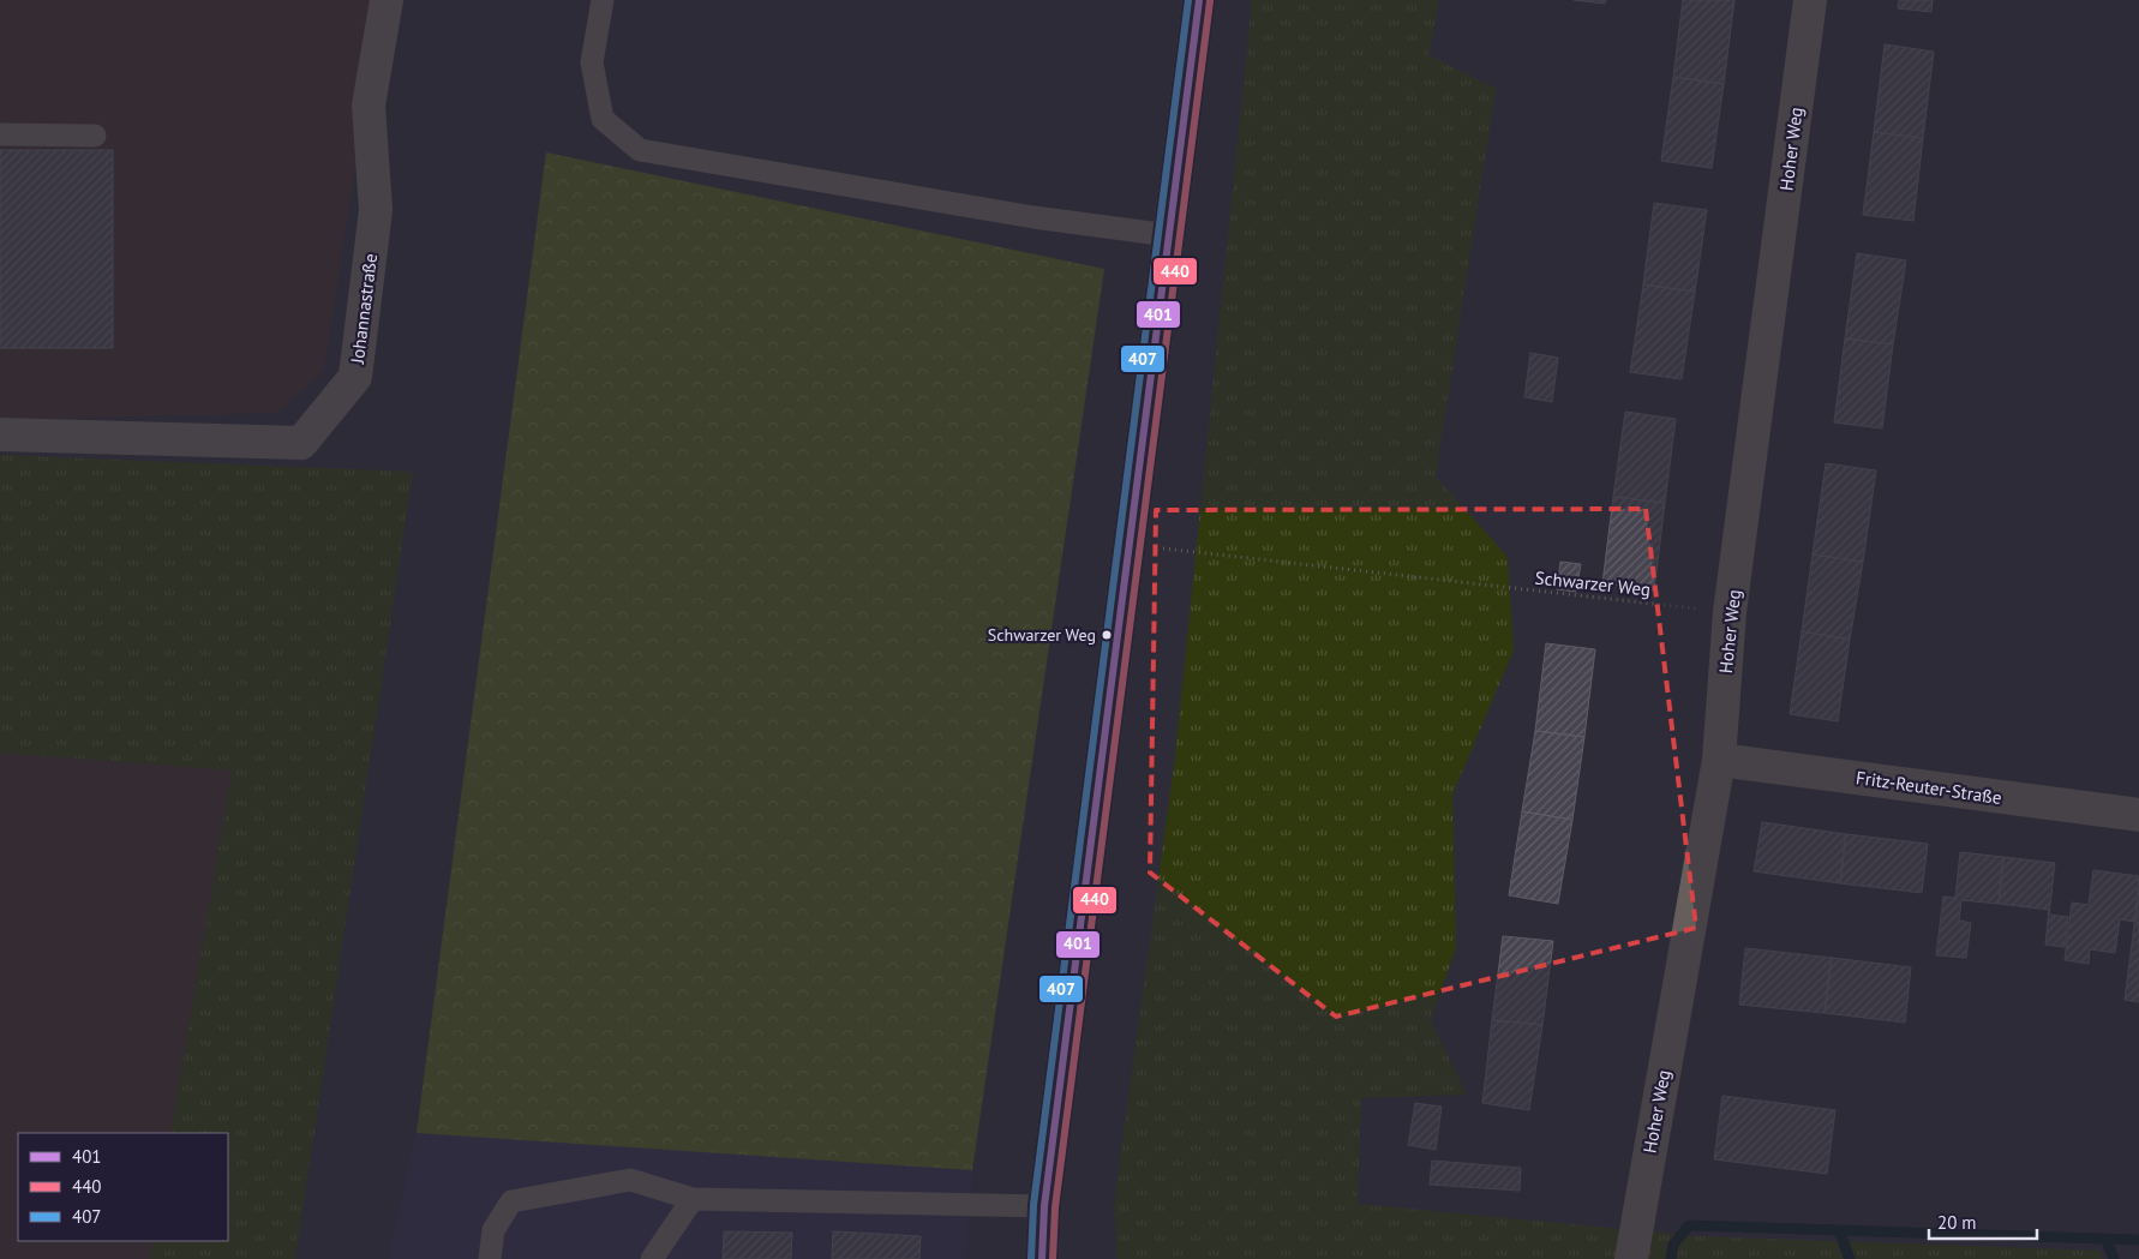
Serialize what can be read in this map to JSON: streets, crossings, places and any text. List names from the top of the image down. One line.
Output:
{"streets":{"street":["Hoher Weg","Johannastraße","Fritz-Reuter-Straße"],"path":["Schwarzer Weg"]},"crossings":[["Hoher Weg","Schwarzer Weg"],["Hoher Weg","Fritz-Reuter-Straße"]],"places":["Schwarzer Weg"],"lines":["transit line 401","transit line 407","transit line 440"],"legend":["401","440","407"],"scale_bar":"20 m"}
